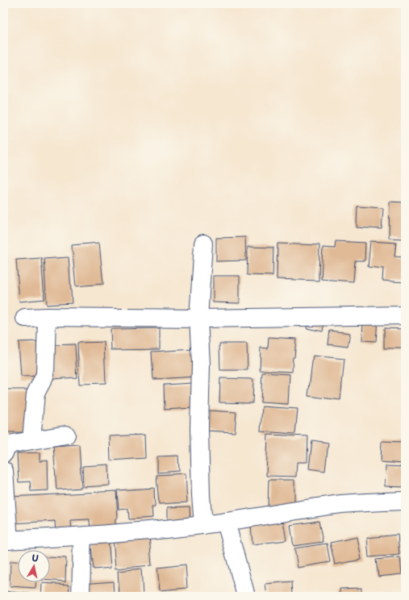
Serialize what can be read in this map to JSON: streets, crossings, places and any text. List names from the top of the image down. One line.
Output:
{"north":"top"}
